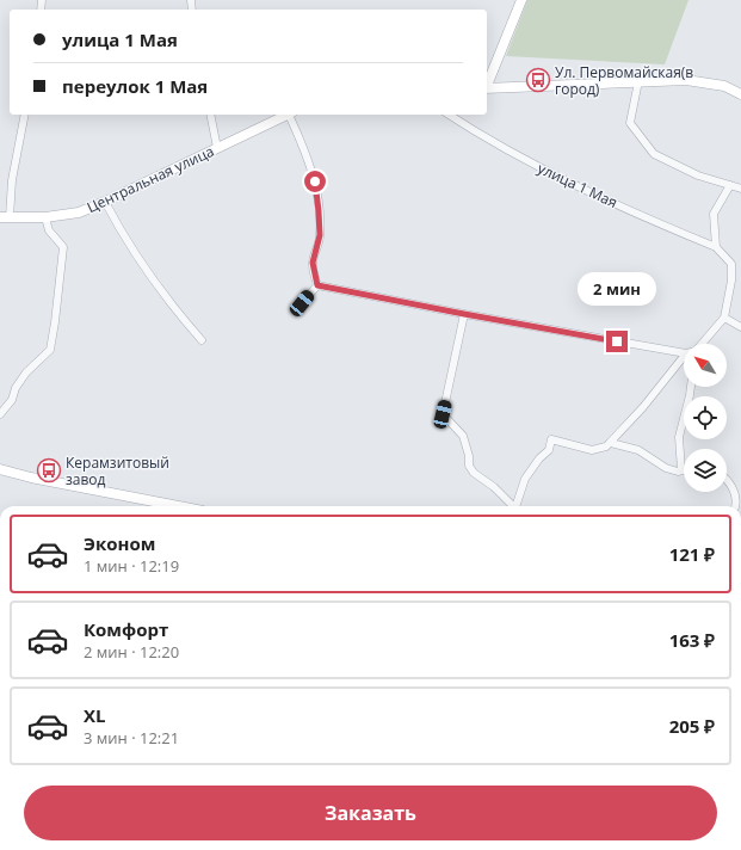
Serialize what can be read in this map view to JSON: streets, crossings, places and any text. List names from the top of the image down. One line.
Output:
{"streets":{"street":["Центральная улица","улица 1 Мая"]},"places":{"bus stop":["Ул. Первомайская(в город)","Керамзитовый завод"]},"north":"top left","page":{"banner":["улица 1 Мая","переулок 1 Мая"],"bubble":"2 мин","list":[{"name":"Эконом","note":"1 мин · 12:19","value":"121 ₽"},{"name":"Комфорт","note":"2 мин · 12:20","value":"163 ₽"},{"name":"XL","note":"3 мин · 12:21","value":"205 ₽"}],"buttons":"Заказать"}}
